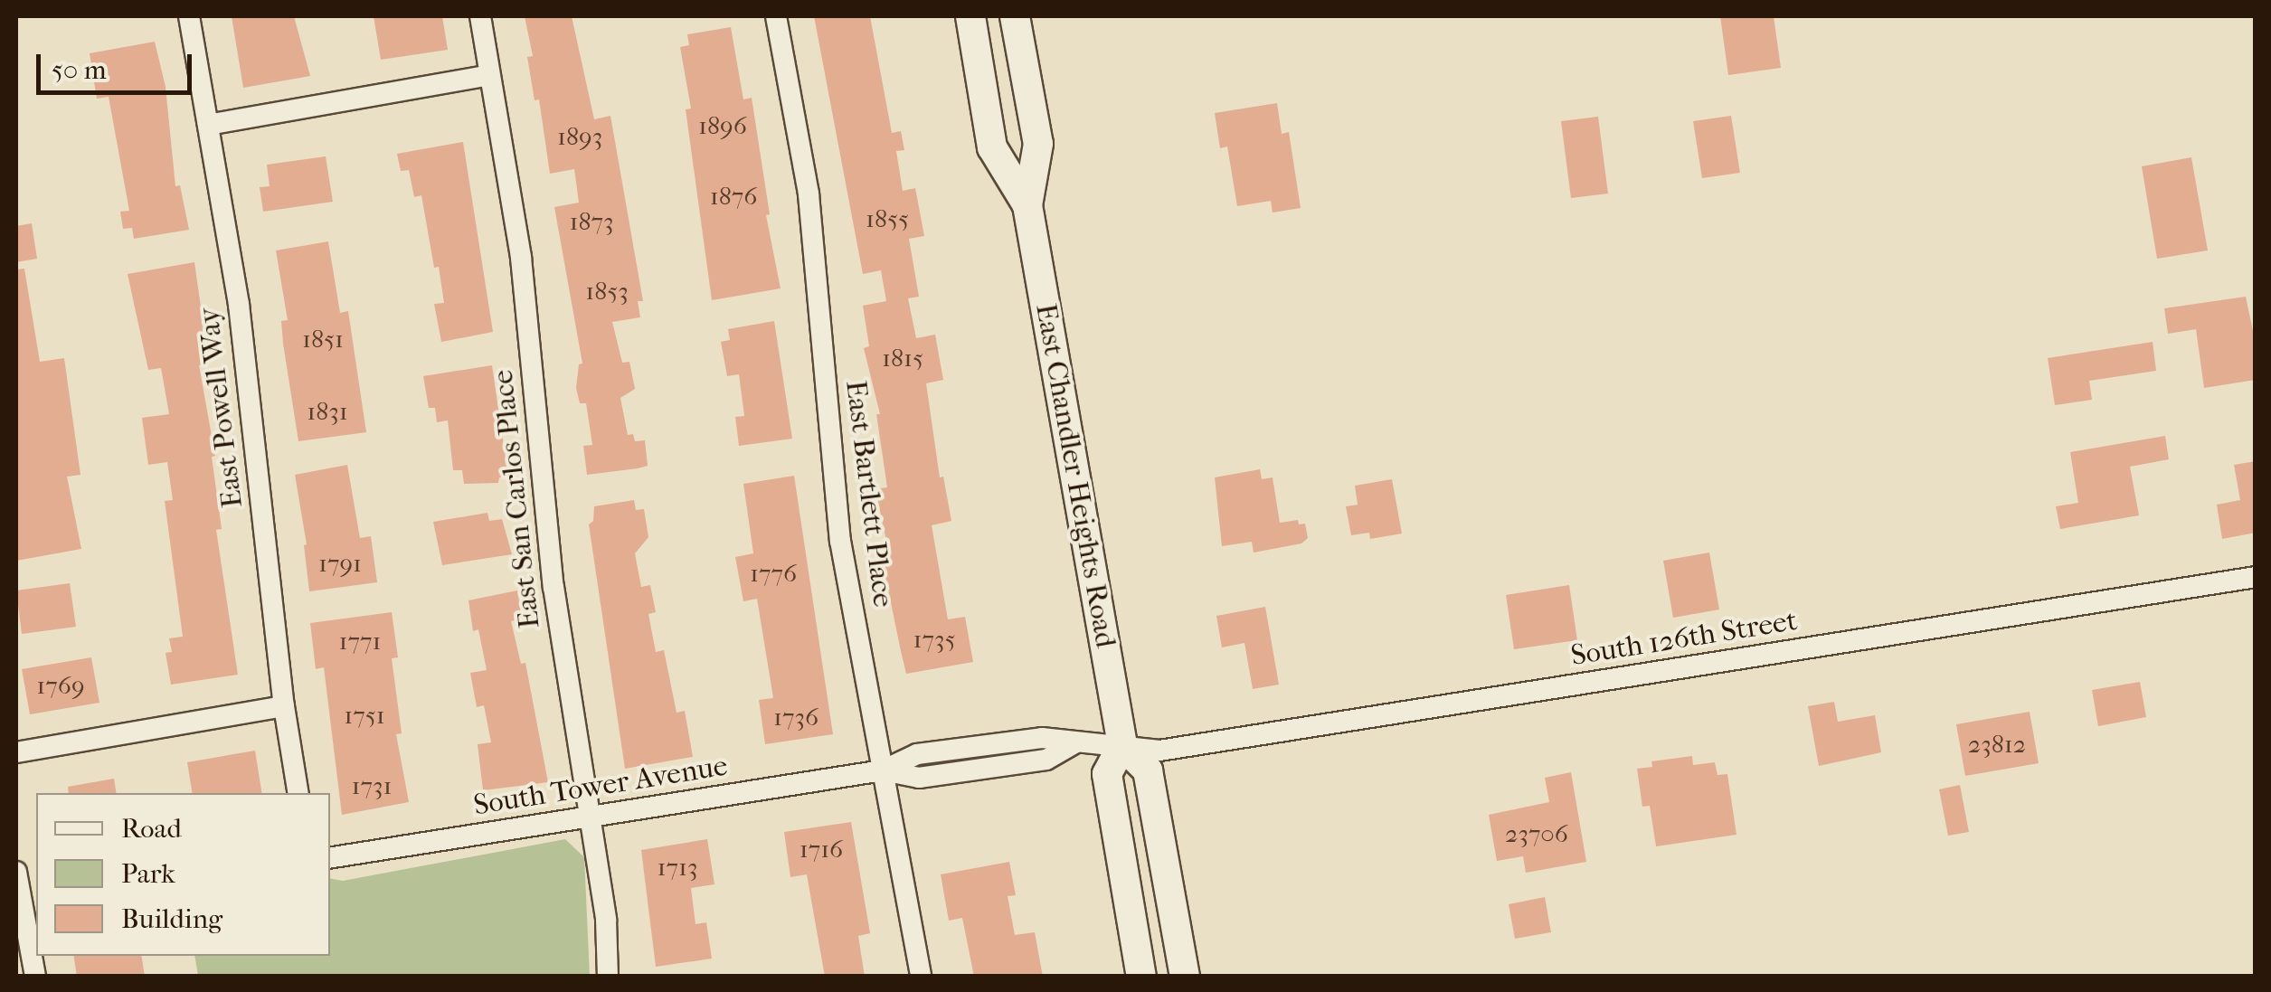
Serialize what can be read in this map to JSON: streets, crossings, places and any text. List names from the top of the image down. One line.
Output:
{"streets":{"main road":["East Chandler Heights Road"],"street":["East Powell Way","East Bartlett Place","East San Carlos Place","South 126th Street","South Tower Avenue"]},"crossings":[["East Chandler Heights Road","South 126th Street"],["East Chandler Heights Road","South Tower Avenue"],["East Bartlett Place","South Tower Avenue"],["East San Carlos Place","South Tower Avenue"],["South 126th Street","South Tower Avenue"]],"house_numbers":["1896","1893","1876","1855","1873","1853","1851","1815","1831","1791","1776","1735","1771","1769","1751","1736","23812","1731","23706","1716","1713"],"legend":["Road","Park","Building"],"scale_bar":"50 m"}
